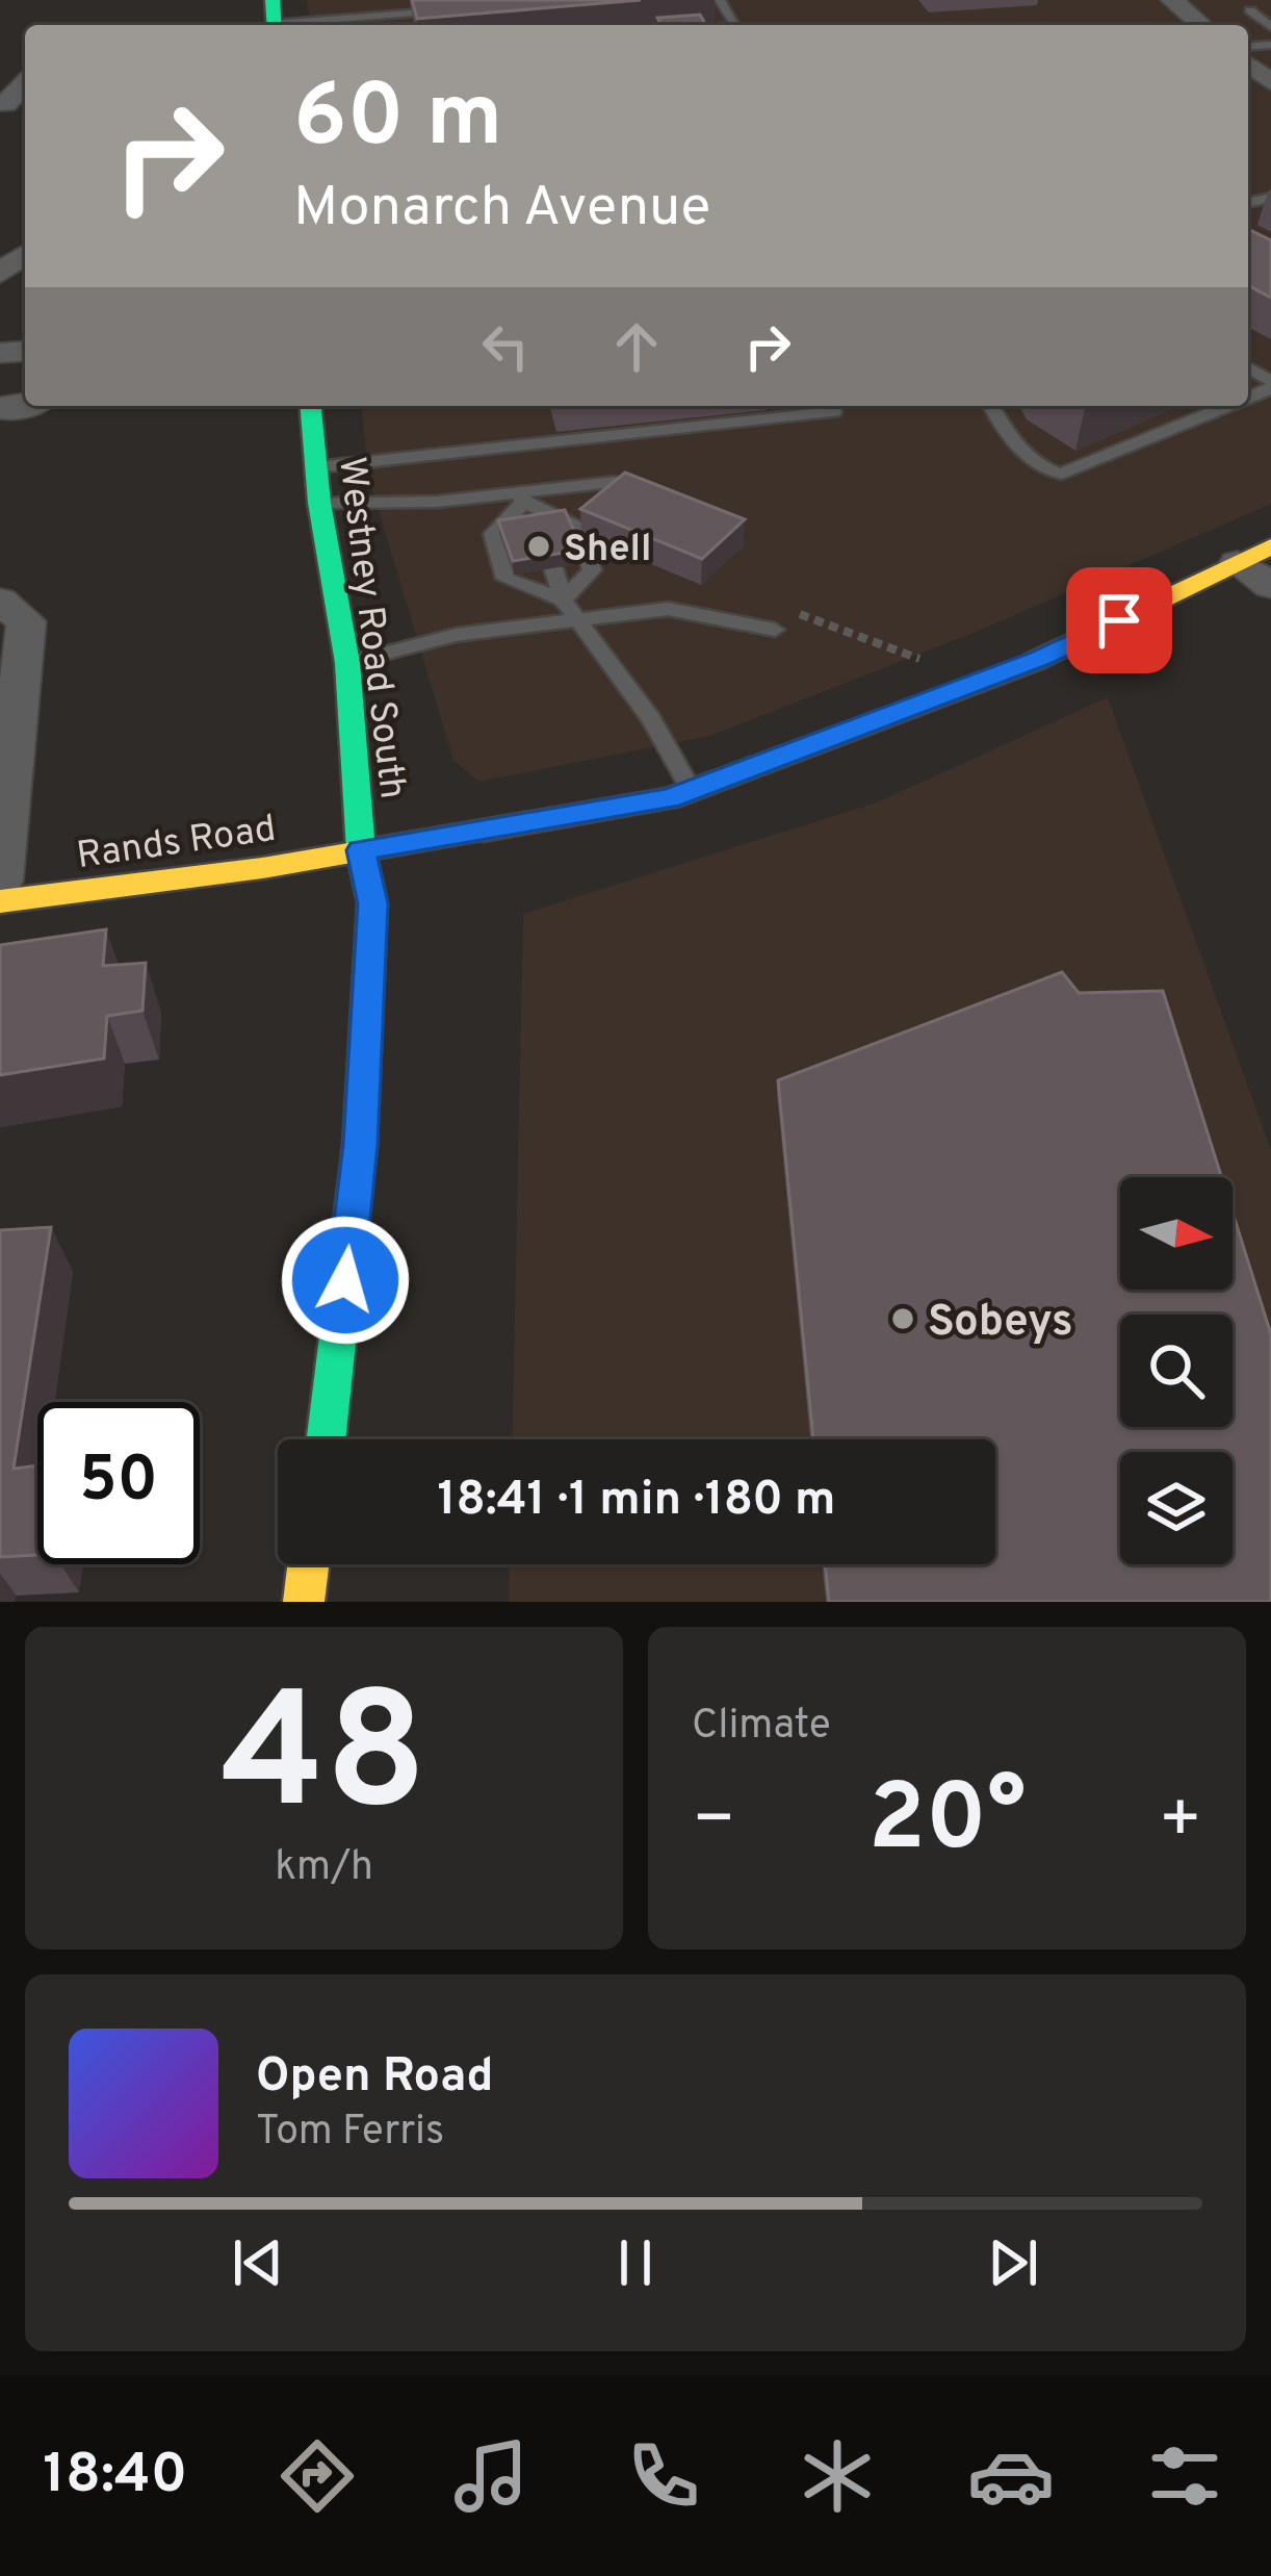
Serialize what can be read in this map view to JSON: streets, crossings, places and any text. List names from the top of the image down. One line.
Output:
{"streets":{"main road":["Westney Road South","Rands Road"]},"crossings":[["Westney Road South","Rands Road"]],"places":["Shell","Sobeys"],"north":"right","page":{"turn":["60 m","Monarch Avenue"],"limit":"50","trip":"18:41 · 1 min · 180 m","tile":[["48","km/h"],"Climate"],"heat":["−","20°","+"],"song":["Open Road","Tom Ferris"],"tabs":"18:40"}}
